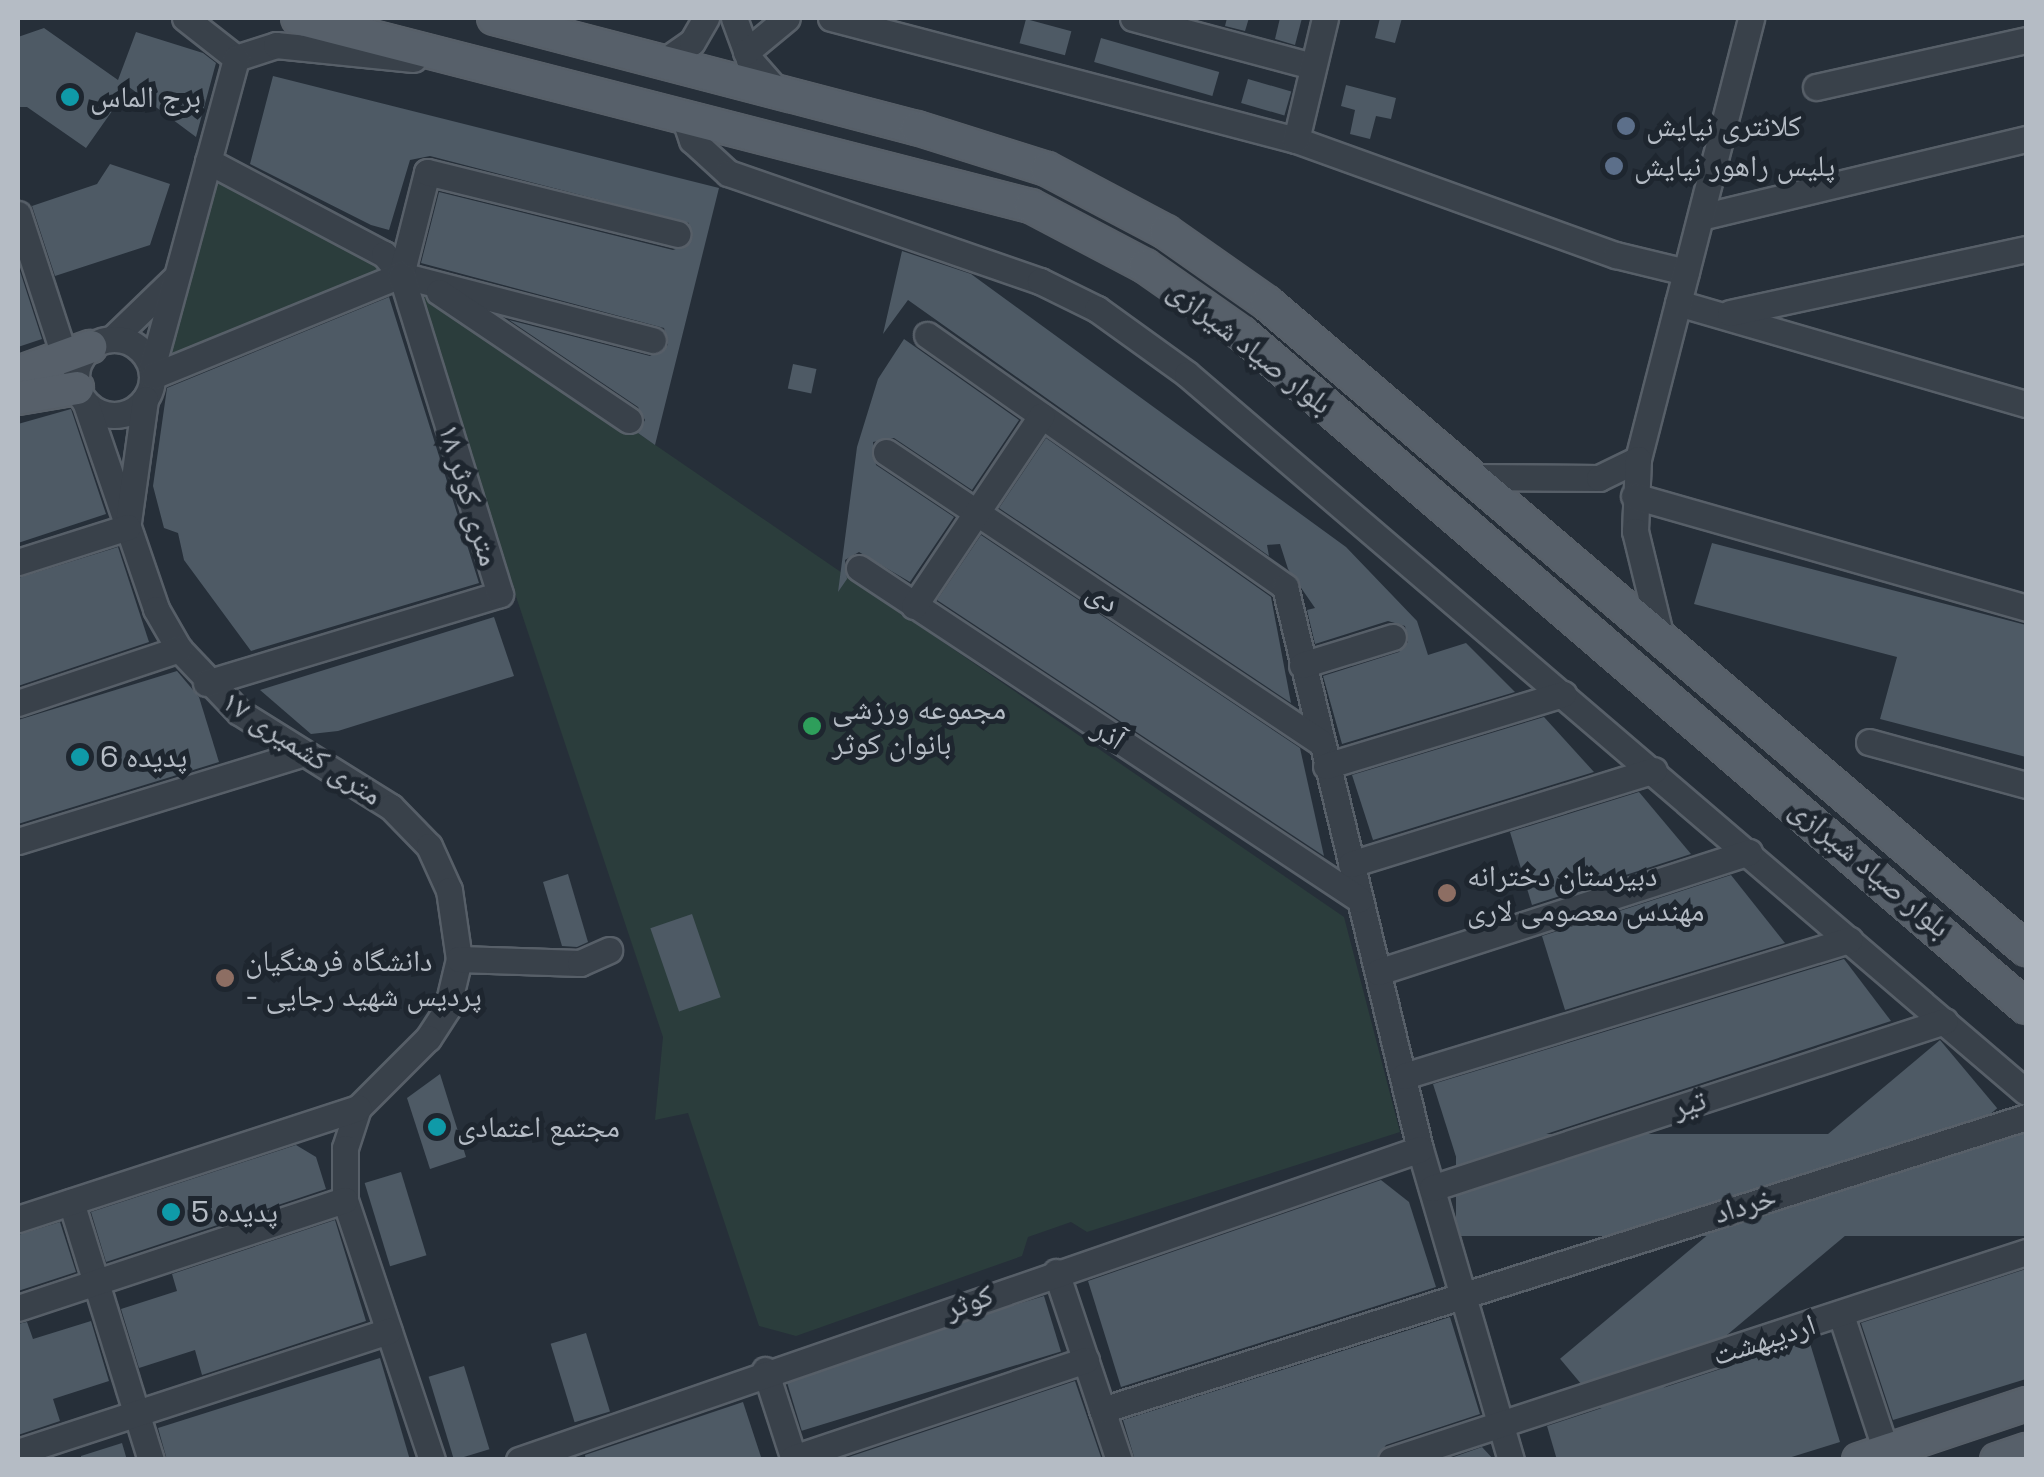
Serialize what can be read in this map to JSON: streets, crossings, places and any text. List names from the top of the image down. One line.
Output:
{"streets":{"main road":["بلوار صیاد شیرازی"],"street":["۱۸ متری کوثر","دی","آذر","۱۷ متری کشمیری","تیر","خرداد","کوثر","اردیبهشت"]},"crossings":[["۱۸ متری کوثر","۱۷ متری کشمیری"]],"places":["برج الماس","کلانتری نیایش","پلیس راهور نیایش","مجموعه ورزشی بانوان کوثر","پدیده 6","دبیرستان دخترانه مهندس معصومی لاری","دانشگاه فرهنگیان - پردیس شهید رجایی","مجتمع اعتمادی","پدیده 5"]}
